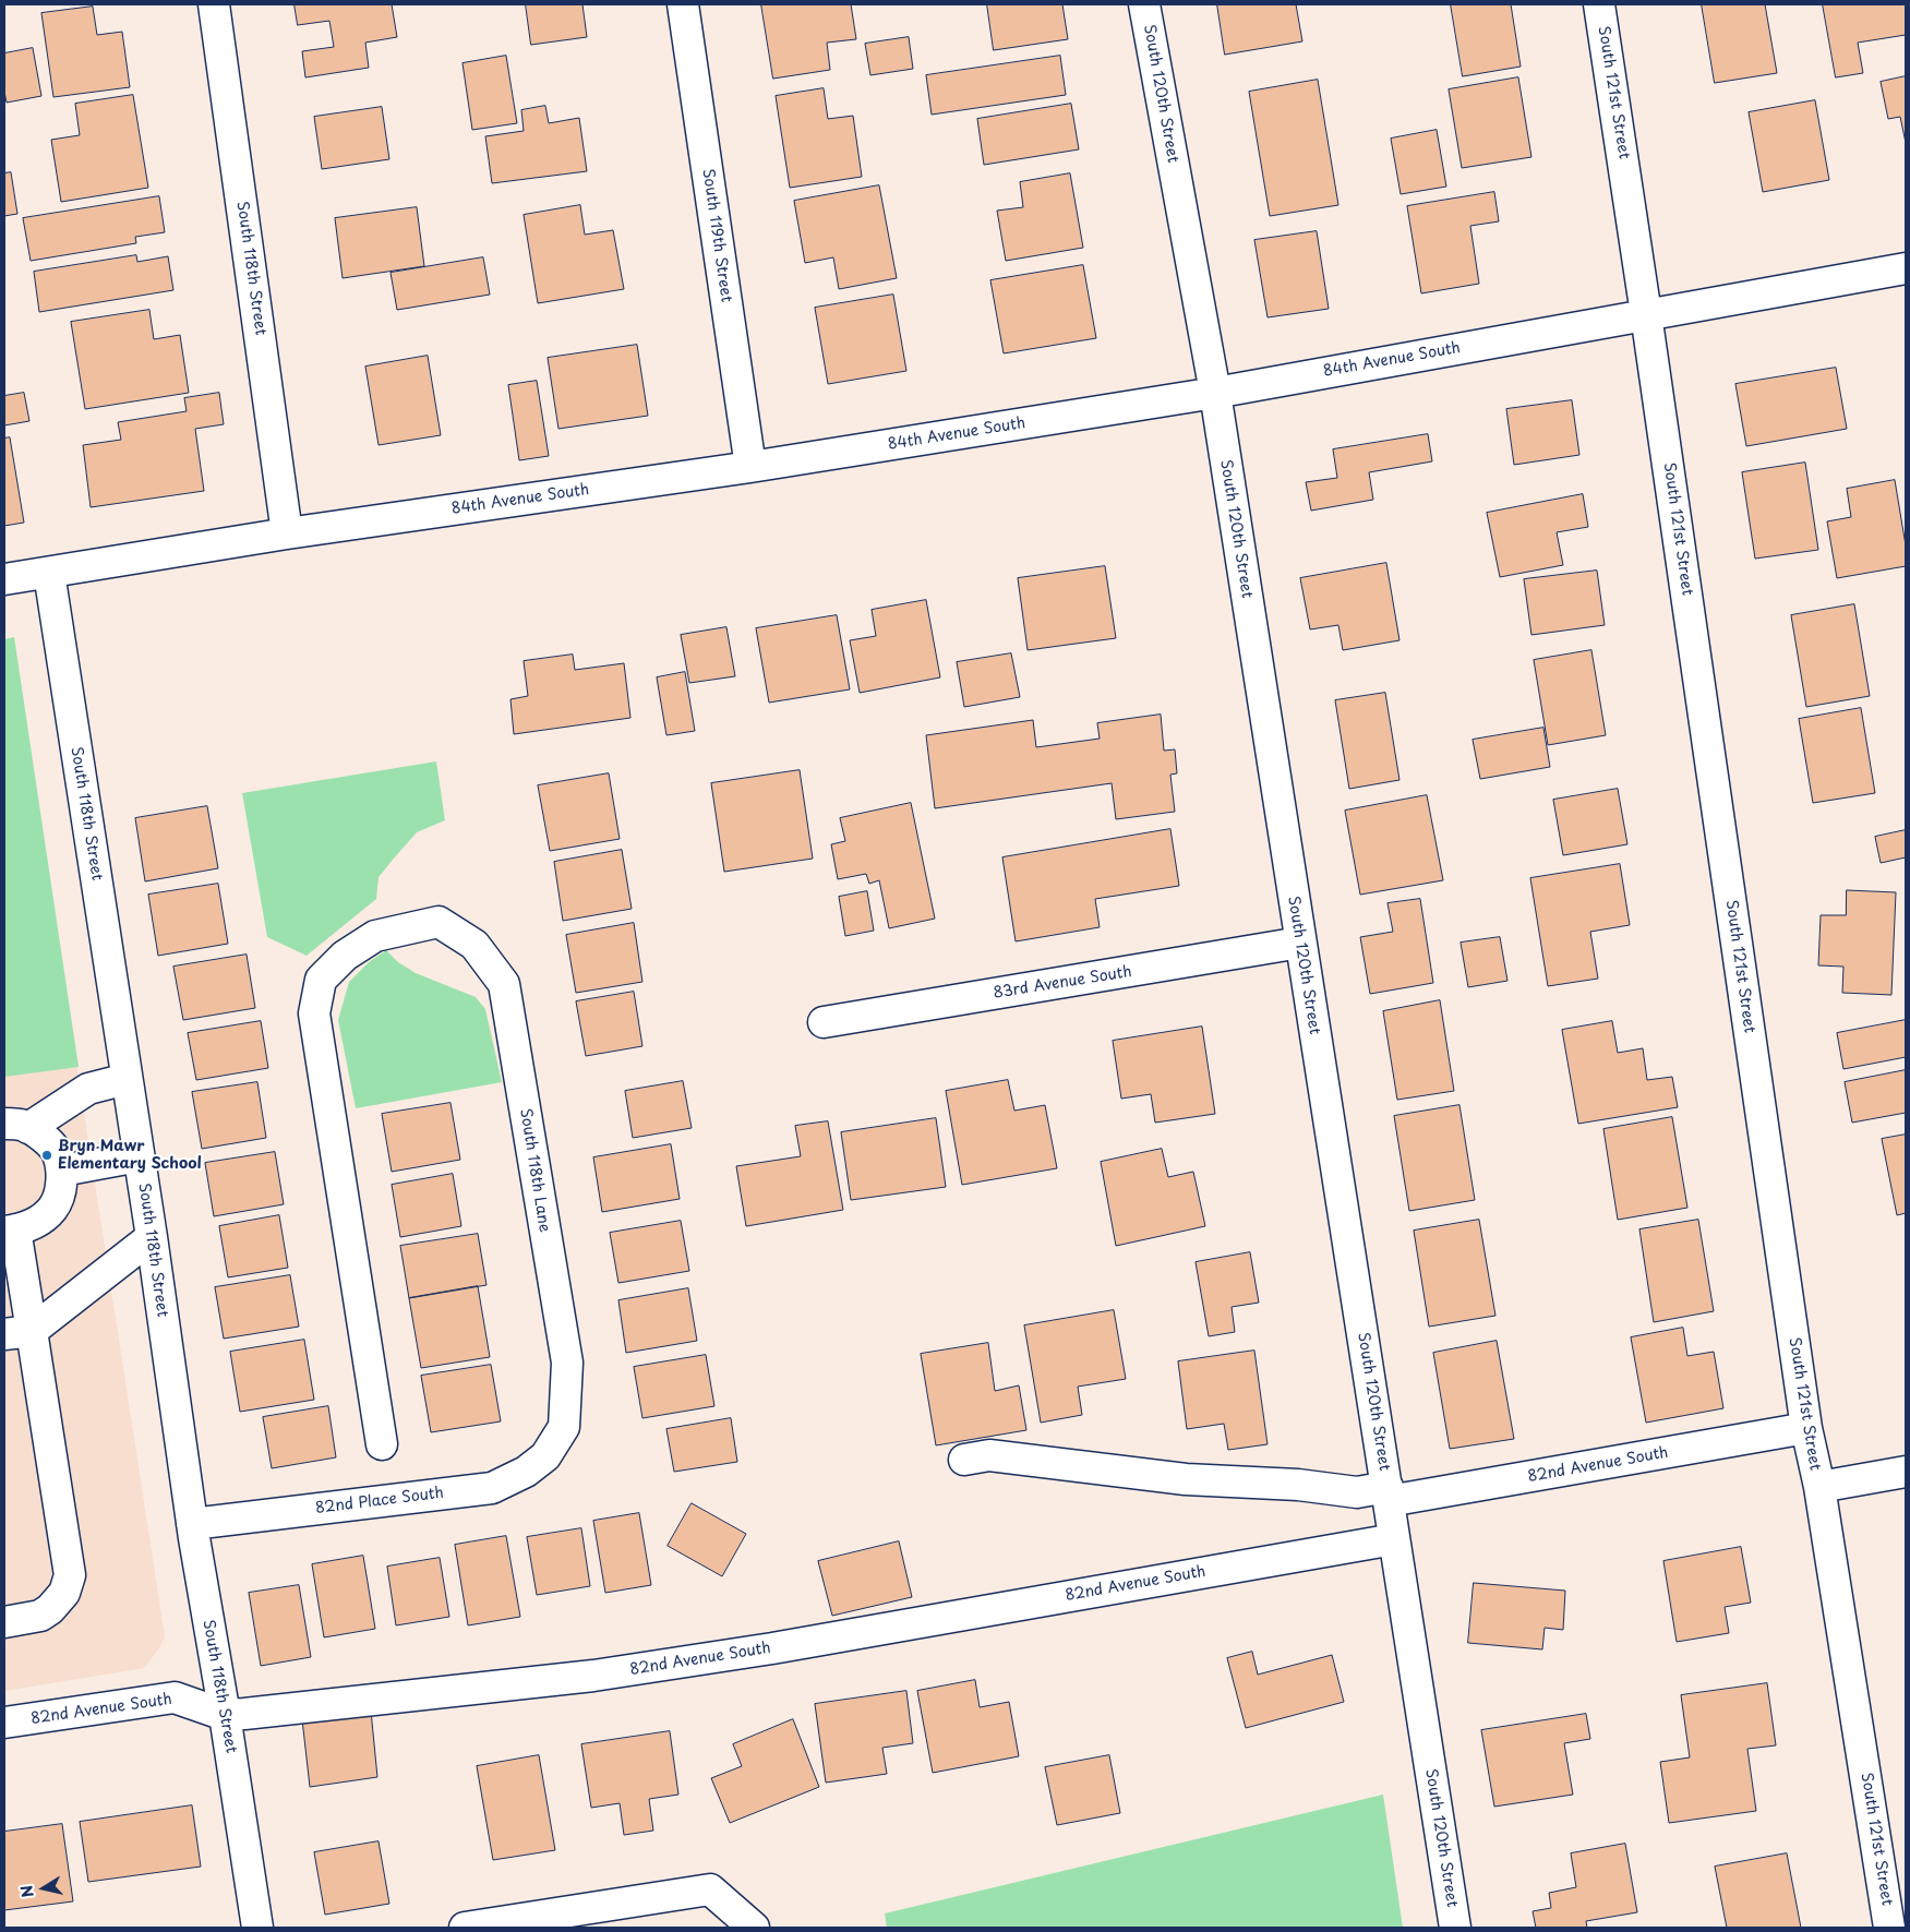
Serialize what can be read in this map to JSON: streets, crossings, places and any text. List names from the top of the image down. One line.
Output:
{"streets":{"street":["South 121st Street","South 120th Street","South 119th Street","South 118th Street","84th Avenue South","83rd Avenue South","South 118th Lane","82nd Avenue South","82nd Place South"]},"crossings":[["South 121st Street","84th Avenue South"],["South 121st Street","82nd Avenue South"],["South 120th Street","84th Avenue South"],["South 120th Street","83rd Avenue South"],["South 120th Street","82nd Avenue South"],["South 119th Street","84th Avenue South"],["South 118th Street","84th Avenue South"],["South 118th Street","82nd Avenue South"],["South 118th Street","82nd Place South"],["South 118th Lane","82nd Place South"]],"places":["Bryn Mawr Elementary School"],"north":"left"}
